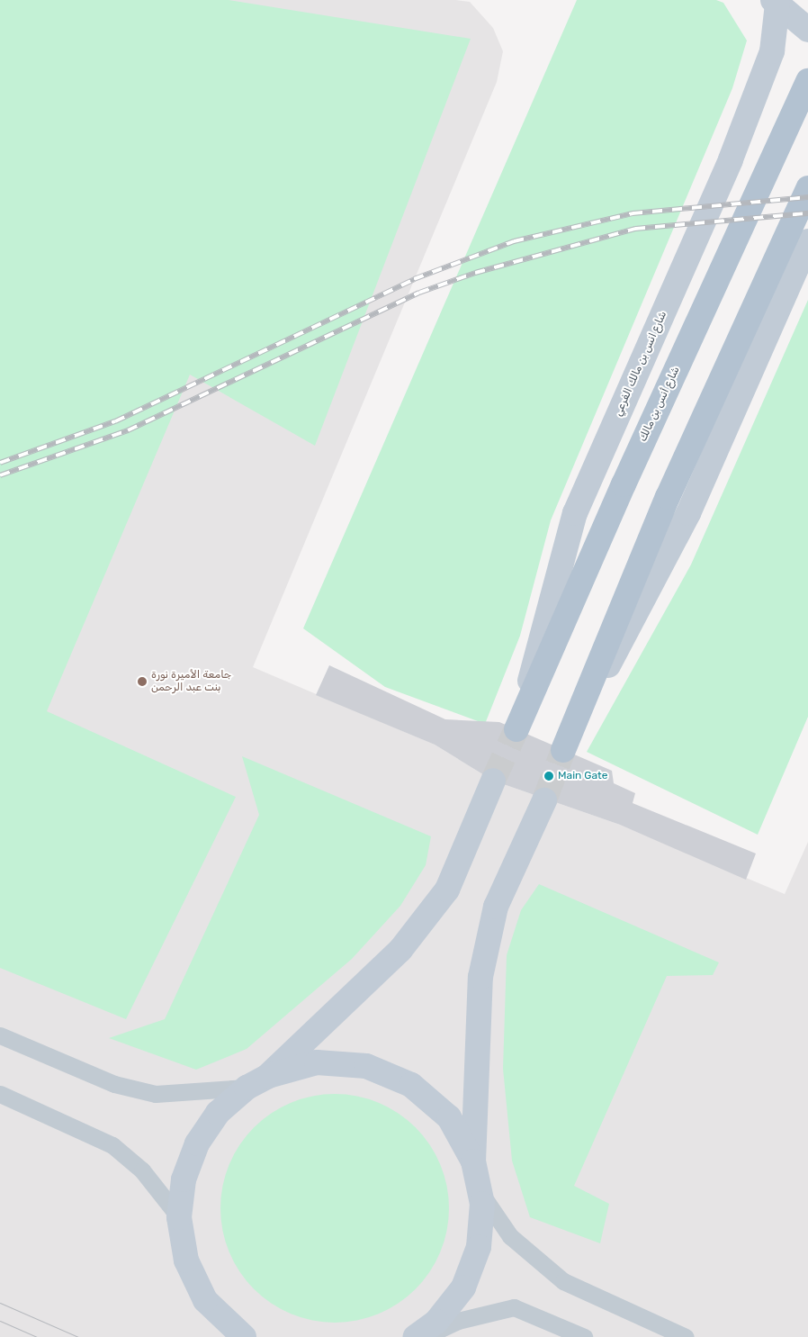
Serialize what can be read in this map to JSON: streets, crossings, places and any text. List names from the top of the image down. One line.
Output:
{"streets":{"main road":["شارع انس بن مالك الفرعي","شارع أنس بن مالك"]},"crossings":[["شارع انس بن مالك الفرعي","شارع أنس بن مالك"]],"places":["جامعة الأميرة نورة بنت عبد الرحمن","Main Gate"]}
